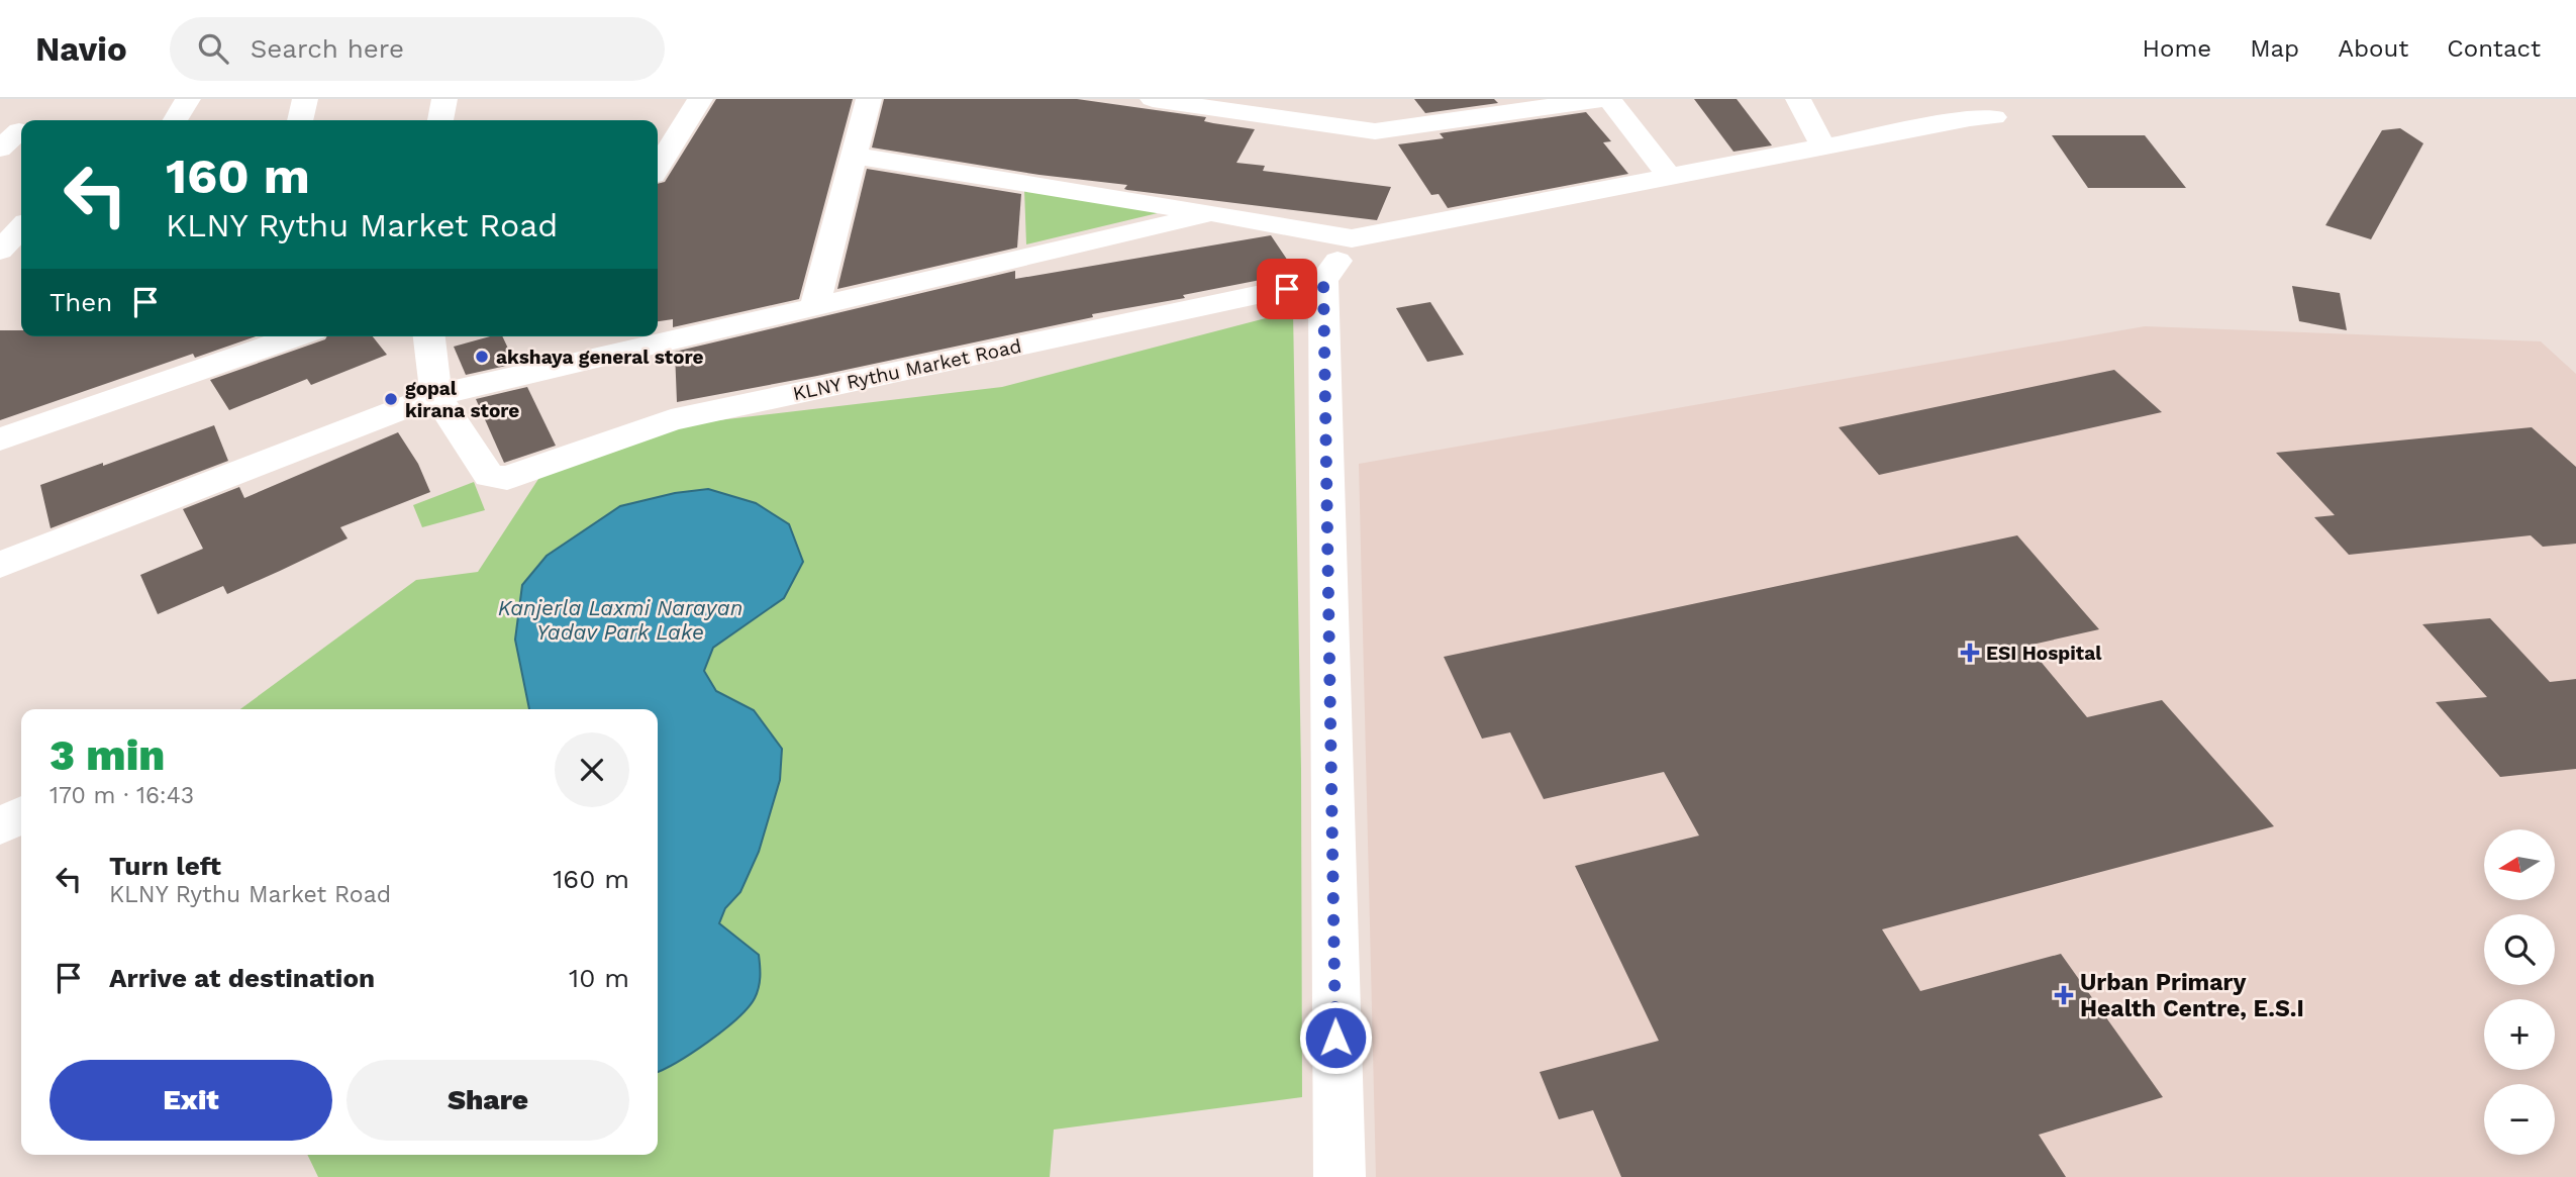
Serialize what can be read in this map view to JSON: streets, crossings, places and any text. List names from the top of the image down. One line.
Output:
{"streets":{"street":["KLNY Rythu Market Road"]},"water":["Kanjerla Laxmi Narayan Yadav Park Lake"],"places":{"other":["akshaya general store","gopal kirana store"],"health":["ESI Hospital","Urban Primary Health Centre, E.S.I"]},"north":"left","page":{"header":"Navio","search":"Search here","nav":["Home","Map","About","Contact"],"turn":["160 m","KLNY Rythu Market Road"],"then":"Then","heading":["3 min","170 m · 16:43"],"map_buttons":["+","−"],"list":[{"name":"Turn left","note":"KLNY Rythu Market Road","value":"160 m"},{"name":"Arrive at destination","value":"10 m"}],"buttons":["Exit","Share"]}}
